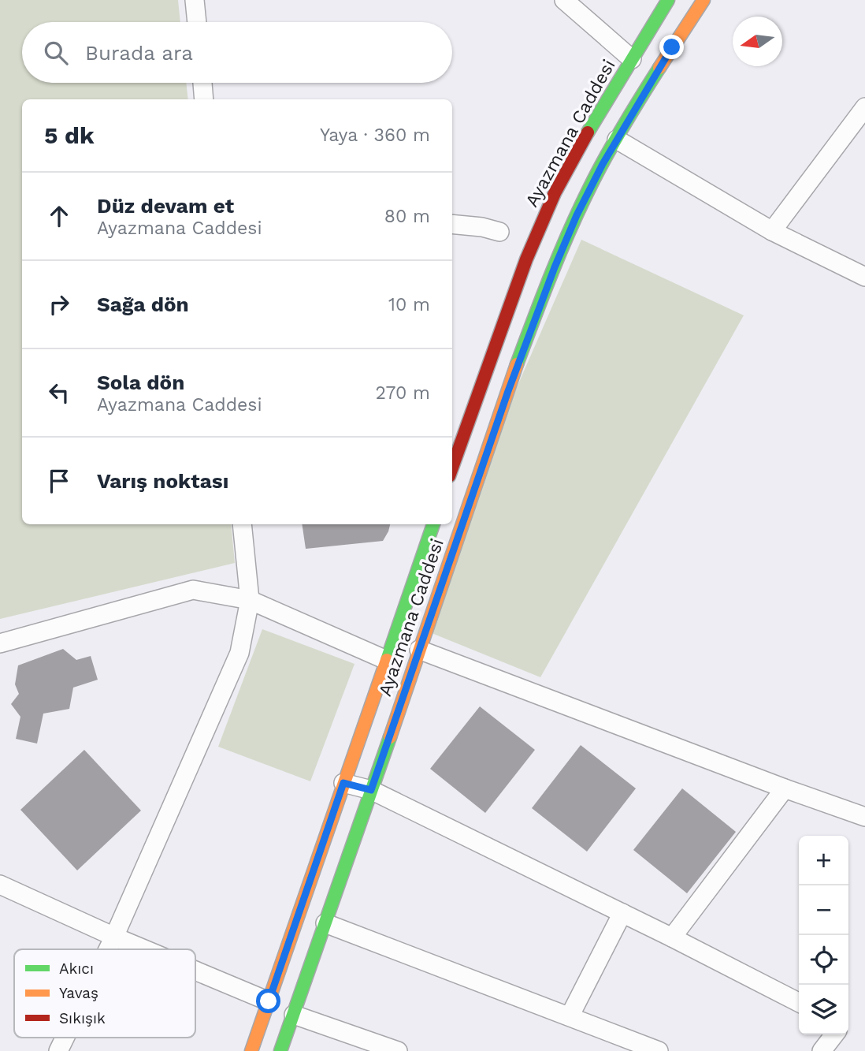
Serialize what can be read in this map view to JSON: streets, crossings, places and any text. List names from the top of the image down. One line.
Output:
{"streets":{"main road":["Ayazmana Caddesi"]},"legend":["Akıcı","Yavaş","Sıkışık"],"north":"left","page":{"search":"Burada ara","heading":["5 dk","Yaya · 360 m"],"list":[["Düz devam et","Ayazmana Caddesi","80 m"],["Sağa dön","10 m"],["Sola dön","Ayazmana Caddesi","270 m"],"Varış noktası"],"map_buttons":["+","−"]}}
